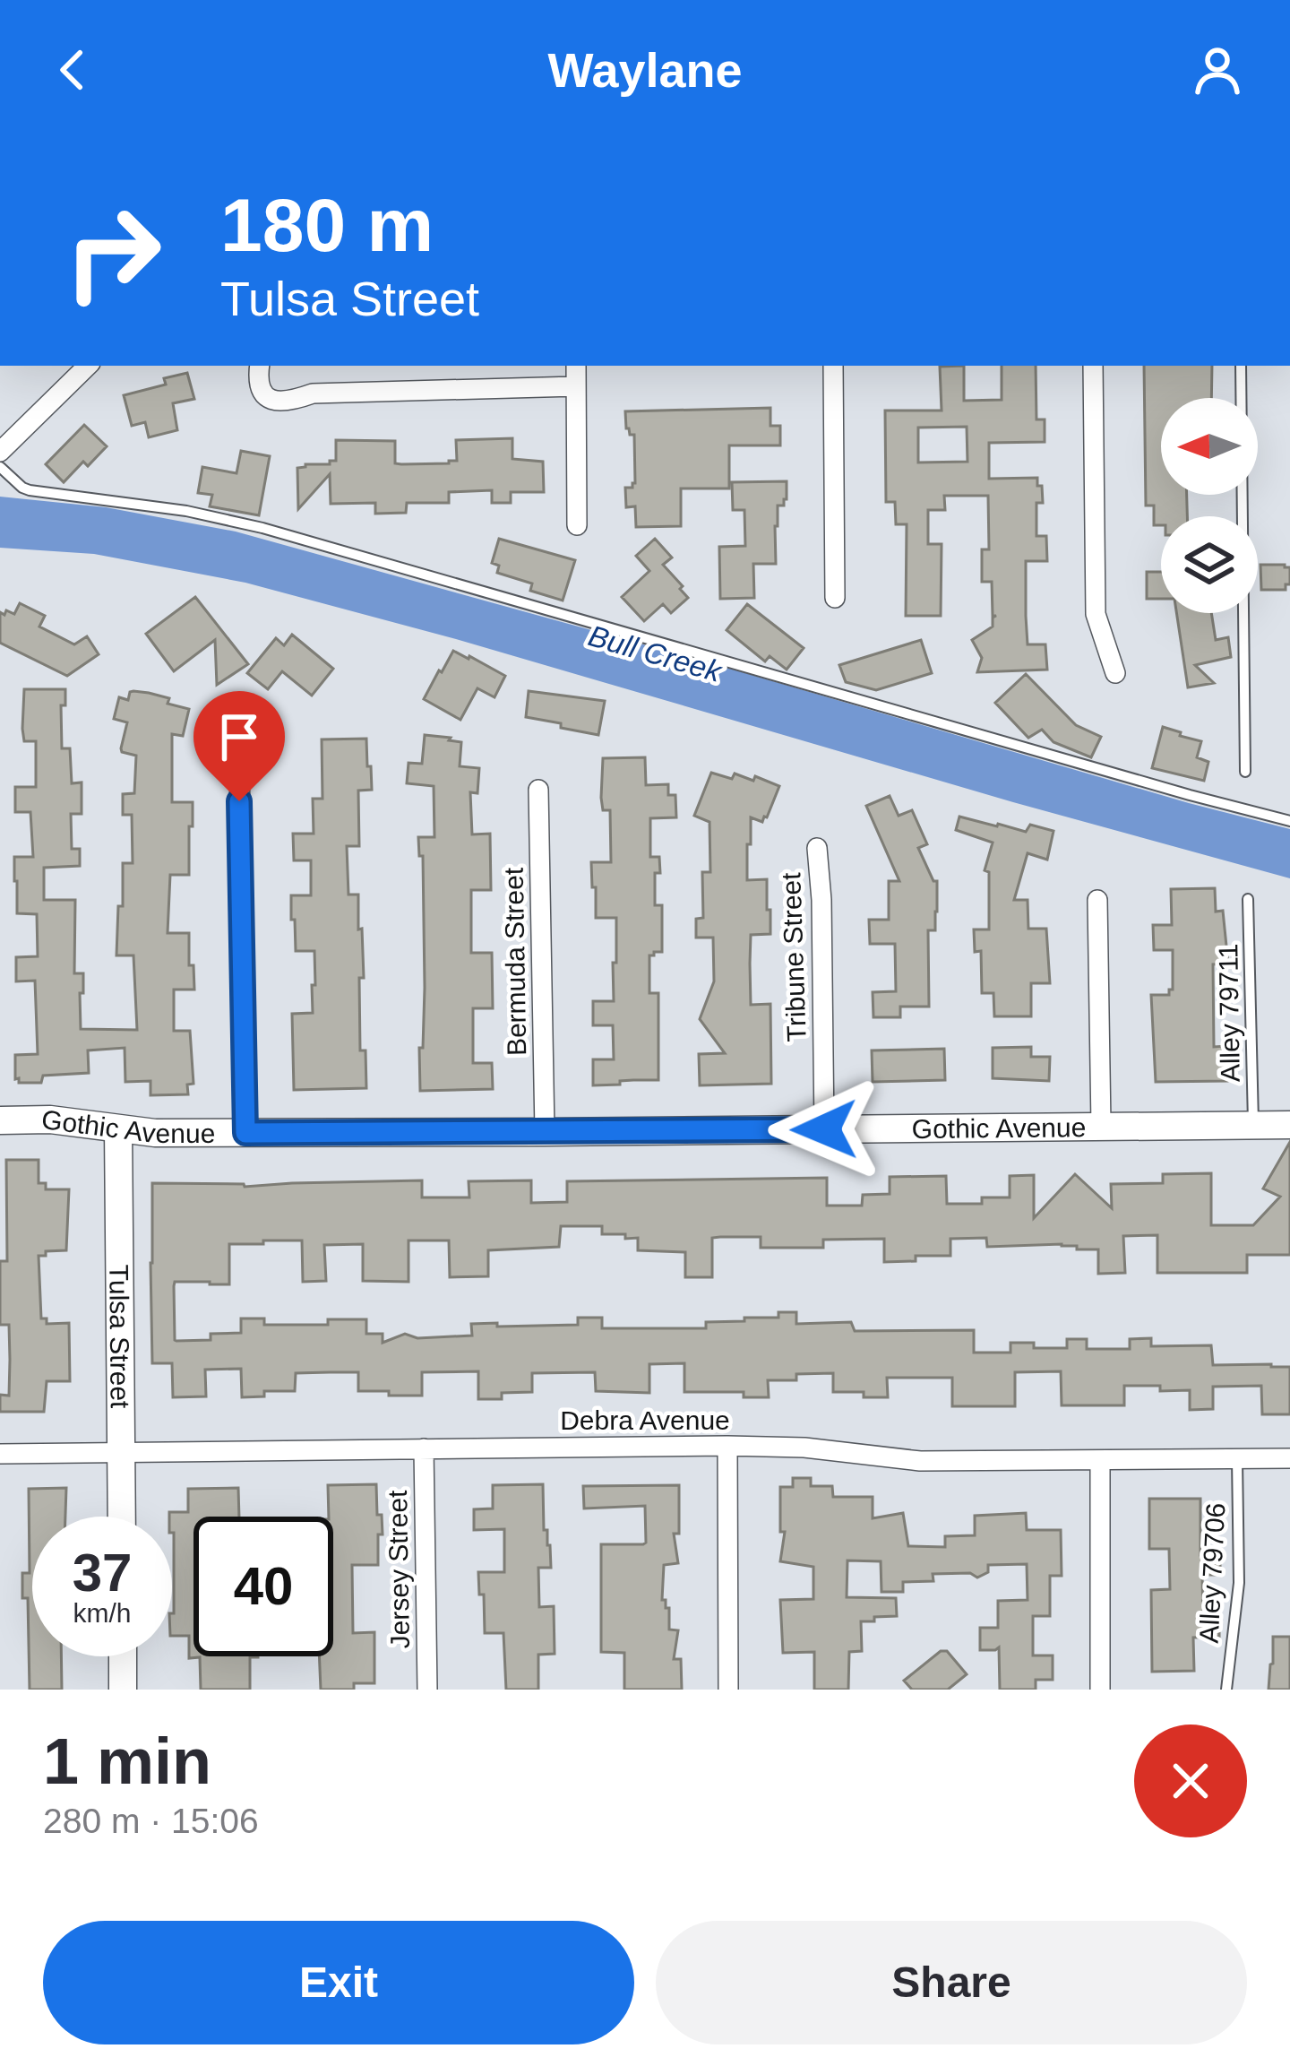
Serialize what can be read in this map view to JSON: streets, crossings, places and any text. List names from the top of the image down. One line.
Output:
{"streets":{"street":["Tribune Street","Bermuda Street","Gothic Avenue","Tulsa Street","Debra Avenue","Jersey Street"],"lane":["Alley 79711","Alley 79706"]},"crossings":[["Tribune Street","Gothic Avenue"],["Bermuda Street","Gothic Avenue"],["Alley 79711","Gothic Avenue"],["Gothic Avenue","Tulsa Street"],["Tulsa Street","Debra Avenue"],["Debra Avenue","Jersey Street"],["Debra Avenue","Alley 79706"]],"water":["Bull Creek"],"north":"left","page":{"header":"Waylane","turn":["180 m","Tulsa Street"],"speed":"37 km/h","limit":"40","heading":["1 min","280 m · 15:06"],"buttons":["Exit","Share"]}}
